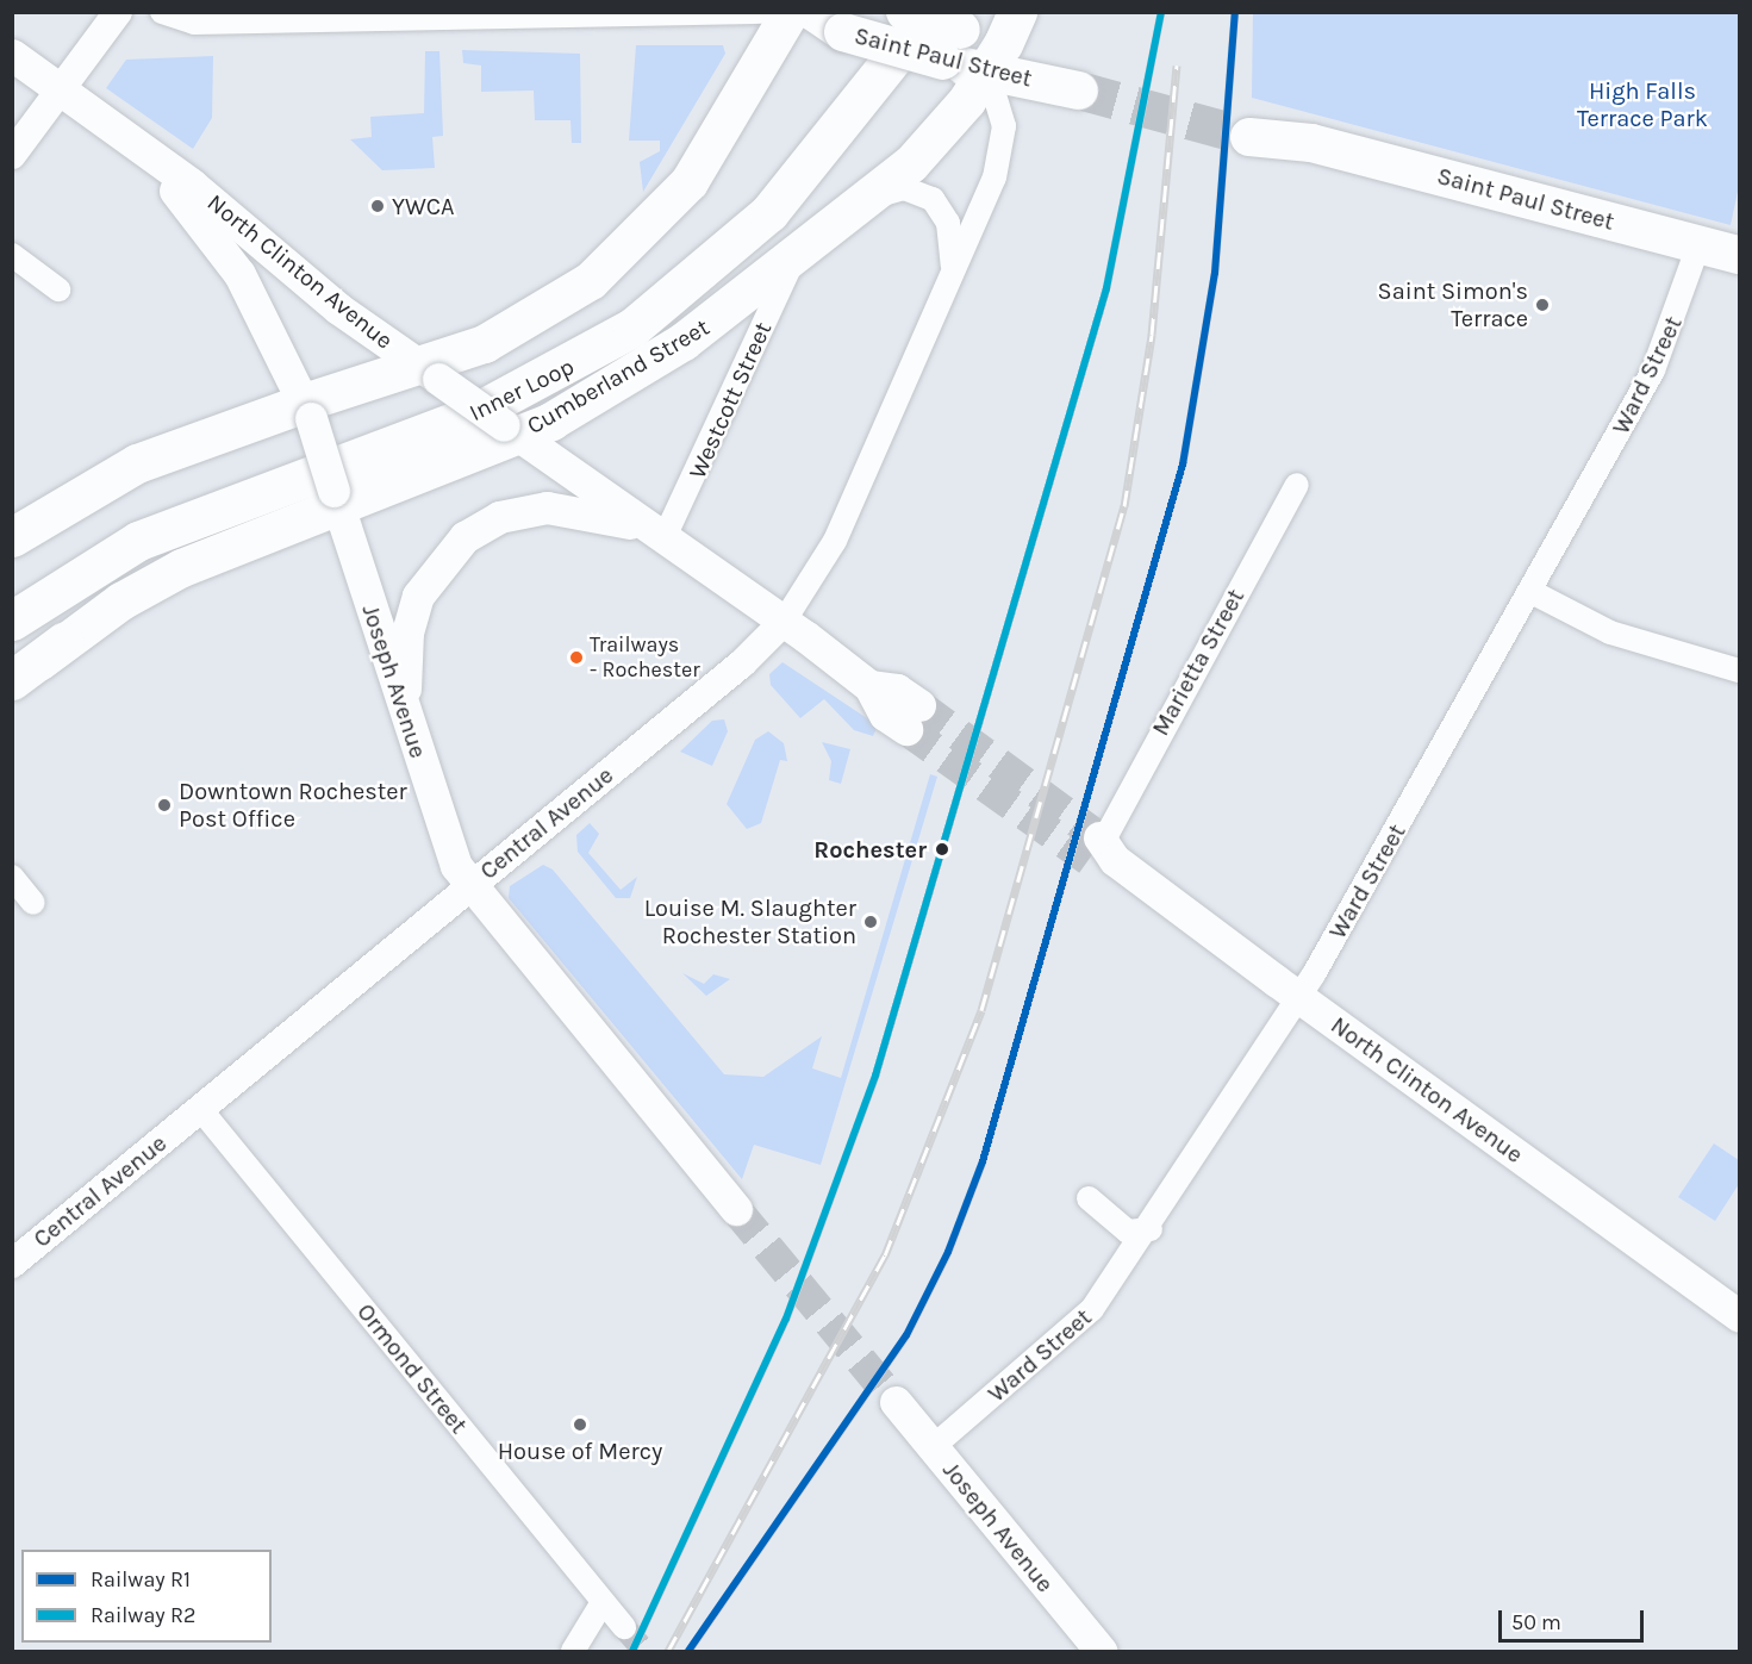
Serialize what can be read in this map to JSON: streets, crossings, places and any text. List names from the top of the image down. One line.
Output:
{"streets":{"highway":["Inner Loop"],"main road":["Saint Paul Street","North Clinton Avenue","Cumberland Street","Joseph Avenue"],"street":["Ward Street","Westcott Street","Marietta Street","Central Avenue","Ormond Street"]},"crossings":[["Saint Paul Street","Ward Street"],["Saint Paul Street","Cumberland Street"],["Saint Paul Street","Inner Loop"],["Saint Paul Street","Central Avenue"],["North Clinton Avenue","Ward Street"],["North Clinton Avenue","Cumberland Street"],["North Clinton Avenue","Westcott Street"],["North Clinton Avenue","Marietta Street"],["North Clinton Avenue","Joseph Avenue"],["North Clinton Avenue","Central Avenue"],["Ward Street","Joseph Avenue"],["Cumberland Street","Westcott Street"],["Cumberland Street","Joseph Avenue"],["Cumberland Street","Central Avenue"],["Joseph Avenue","Central Avenue"],["Central Avenue","Ormond Street"]],"parks":["High Falls Terrace Park"],"places":["YWCA","Saint Simon's Terrace","Trailways - Rochester","Downtown Rochester Post Office","Rochester","Louise M. Slaughter Rochester Station","House of Mercy"],"lines":["rail line R1","rail line R2"],"legend":["Railway R1","Railway R2"],"scale_bar":"50 m"}
